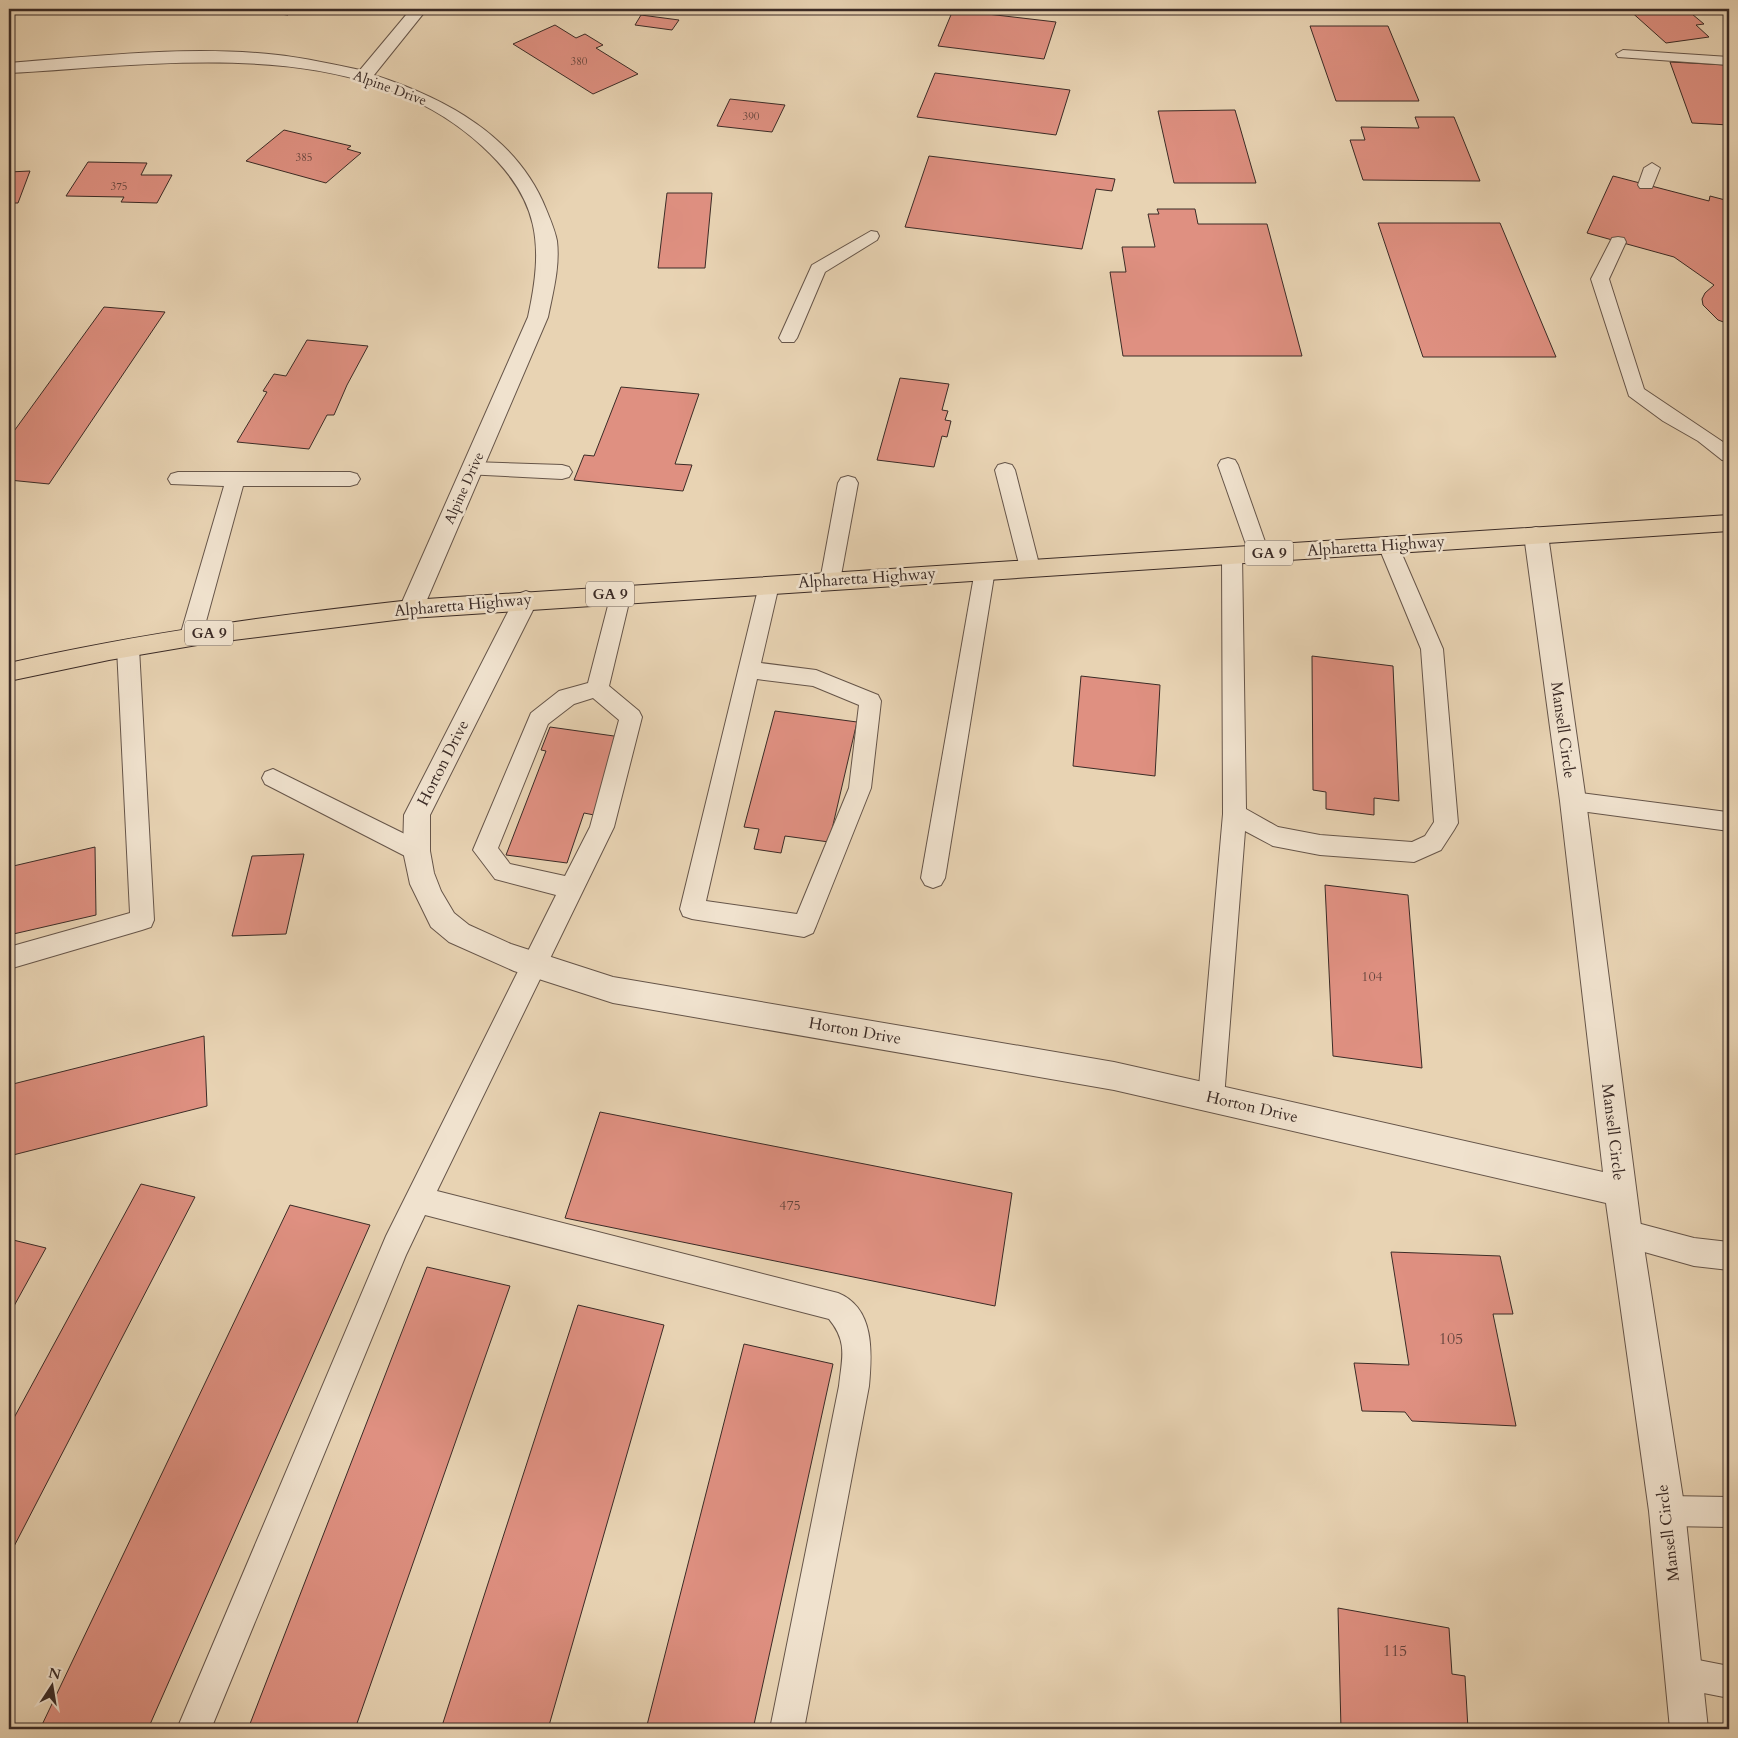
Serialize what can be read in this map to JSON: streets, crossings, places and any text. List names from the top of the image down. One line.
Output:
{"streets":{"highway":["Alpharetta Highway","GA 9"],"street":["Alpine Drive","Mansell Circle","Horton Drive"]},"crossings":[["Alpine Drive","Alpharetta Highway"],["Alpharetta Highway","Mansell Circle"],["Alpharetta Highway","Horton Drive"],["Mansell Circle","Horton Drive"]],"house_numbers":["380","390","385","375","104","475","105","115"],"north":"top"}
